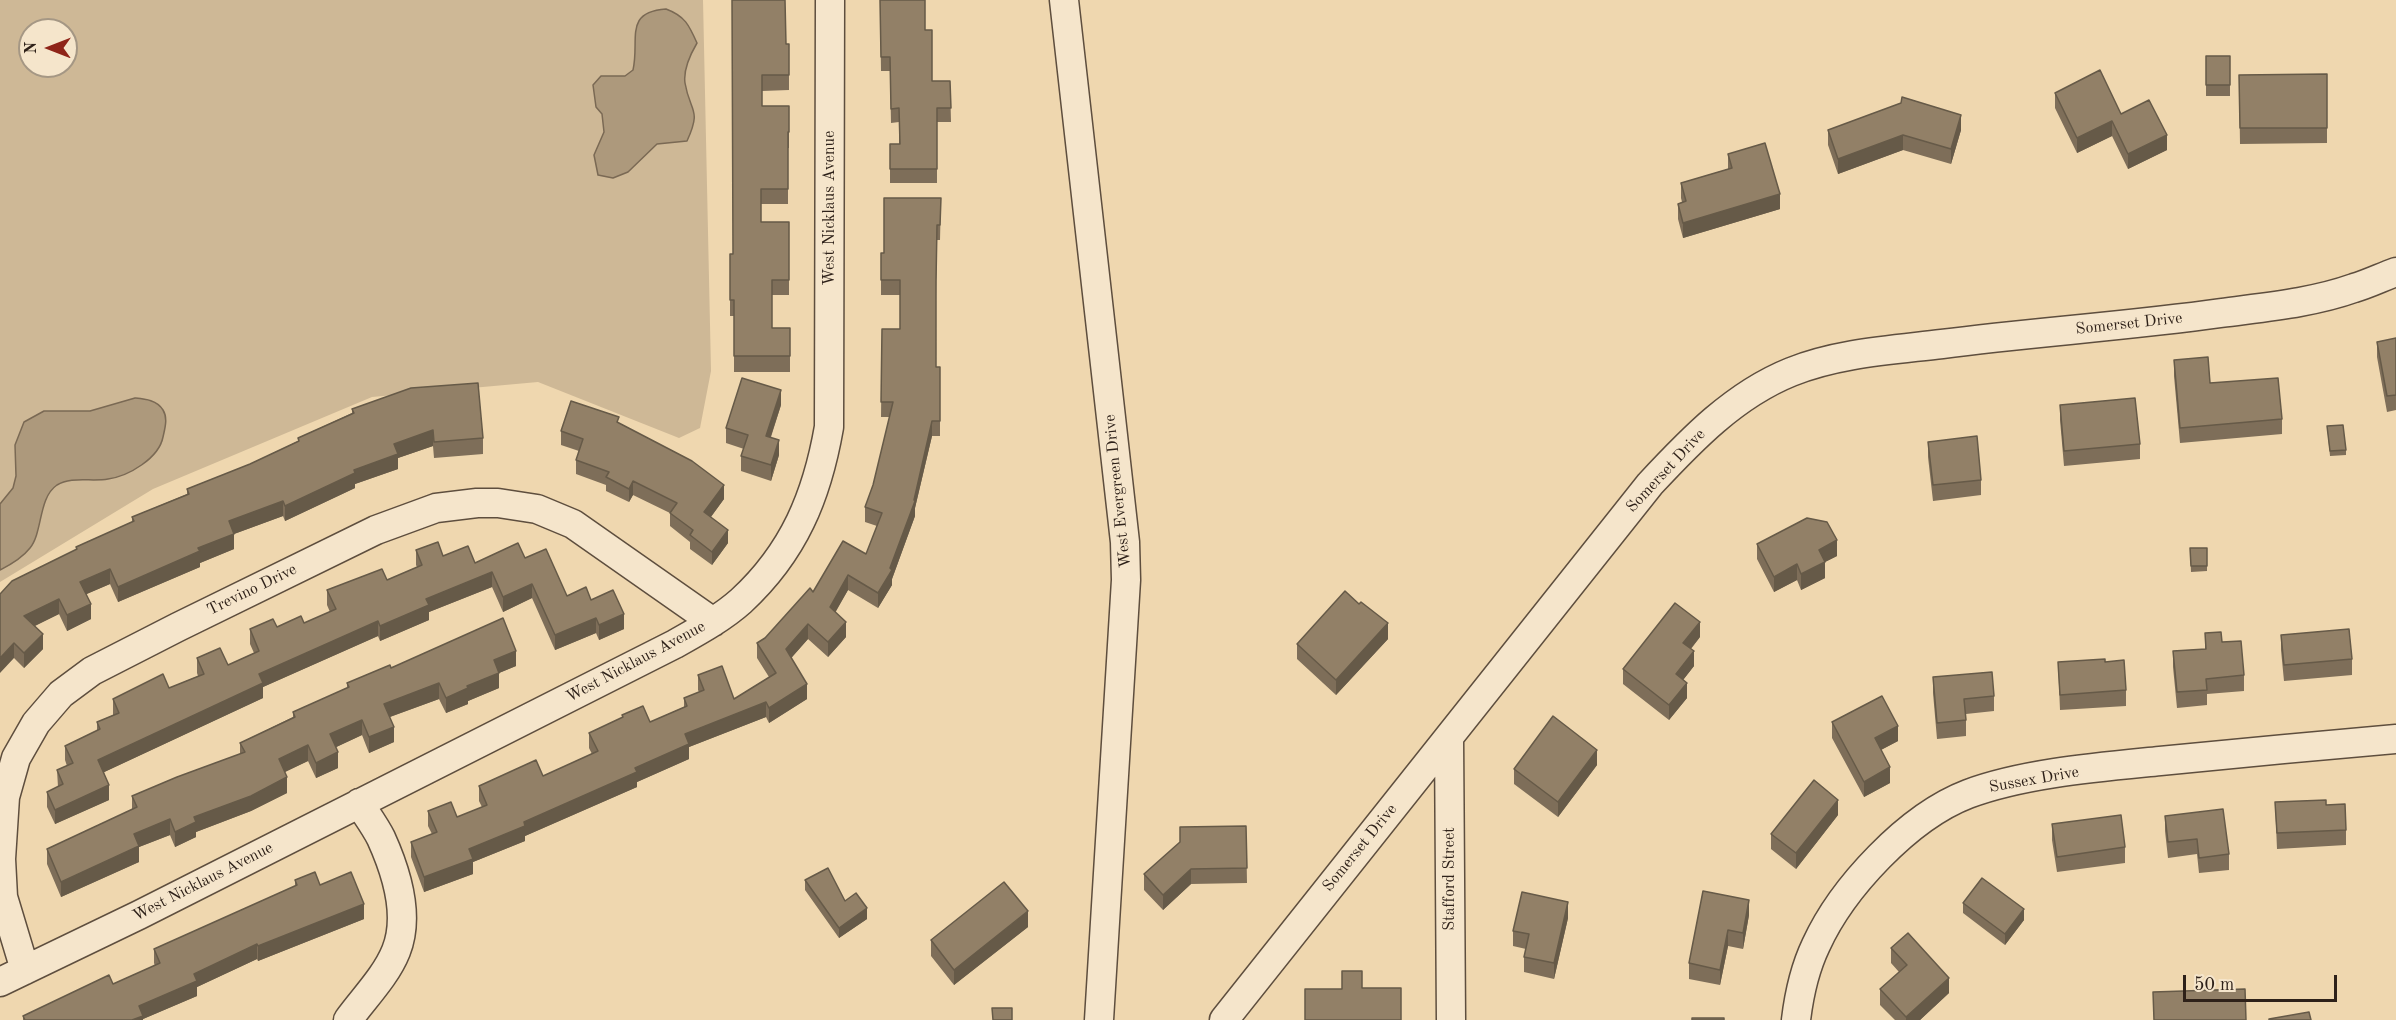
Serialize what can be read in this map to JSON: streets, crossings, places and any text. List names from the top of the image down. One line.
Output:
{"streets":{"street":["West Nicklaus Avenue","Somerset Drive","West Evergreen Drive","Trevino Drive","Sussex Drive","Stafford Street"]},"crossings":[["West Nicklaus Avenue","Trevino Drive"],["Somerset Drive","Stafford Street"]],"scale_bar":"50 m","north":"left"}
